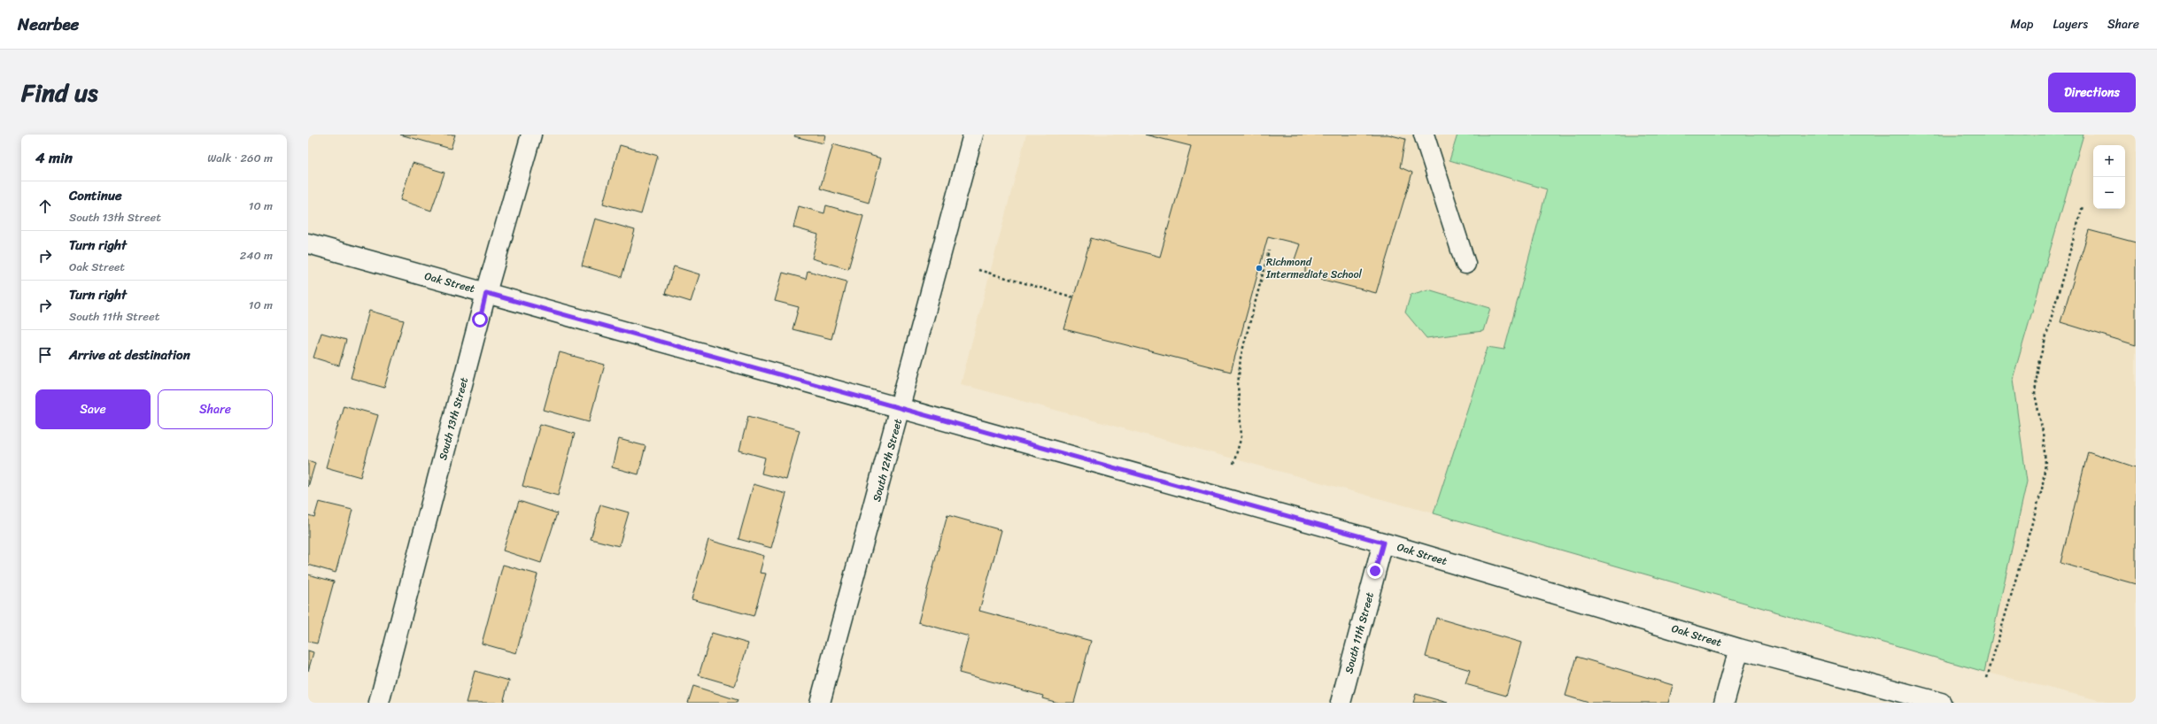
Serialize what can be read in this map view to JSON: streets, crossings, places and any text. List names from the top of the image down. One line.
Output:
{"streets":{"street":["Oak Street","South 13th Street","South 12th Street","South 11th Street"]},"crossings":[["Oak Street","South 13th Street"],["Oak Street","South 12th Street"],["Oak Street","South 11th Street"]],"places":["Richmond Intermediate School"],"page":{"header":"Nearbee","nav":["Map","Layers","Share"],"title":"Find us","buttons":["Directions",["Save","Share"]],"heading":["4 min","Walk · 260 m"],"map_buttons":["+","−"],"list":[["Continue","South 13th Street","10 m"],["Turn right","Oak Street","240 m"],["Turn right","South 11th Street","10 m"],"Arrive at destination"]}}
